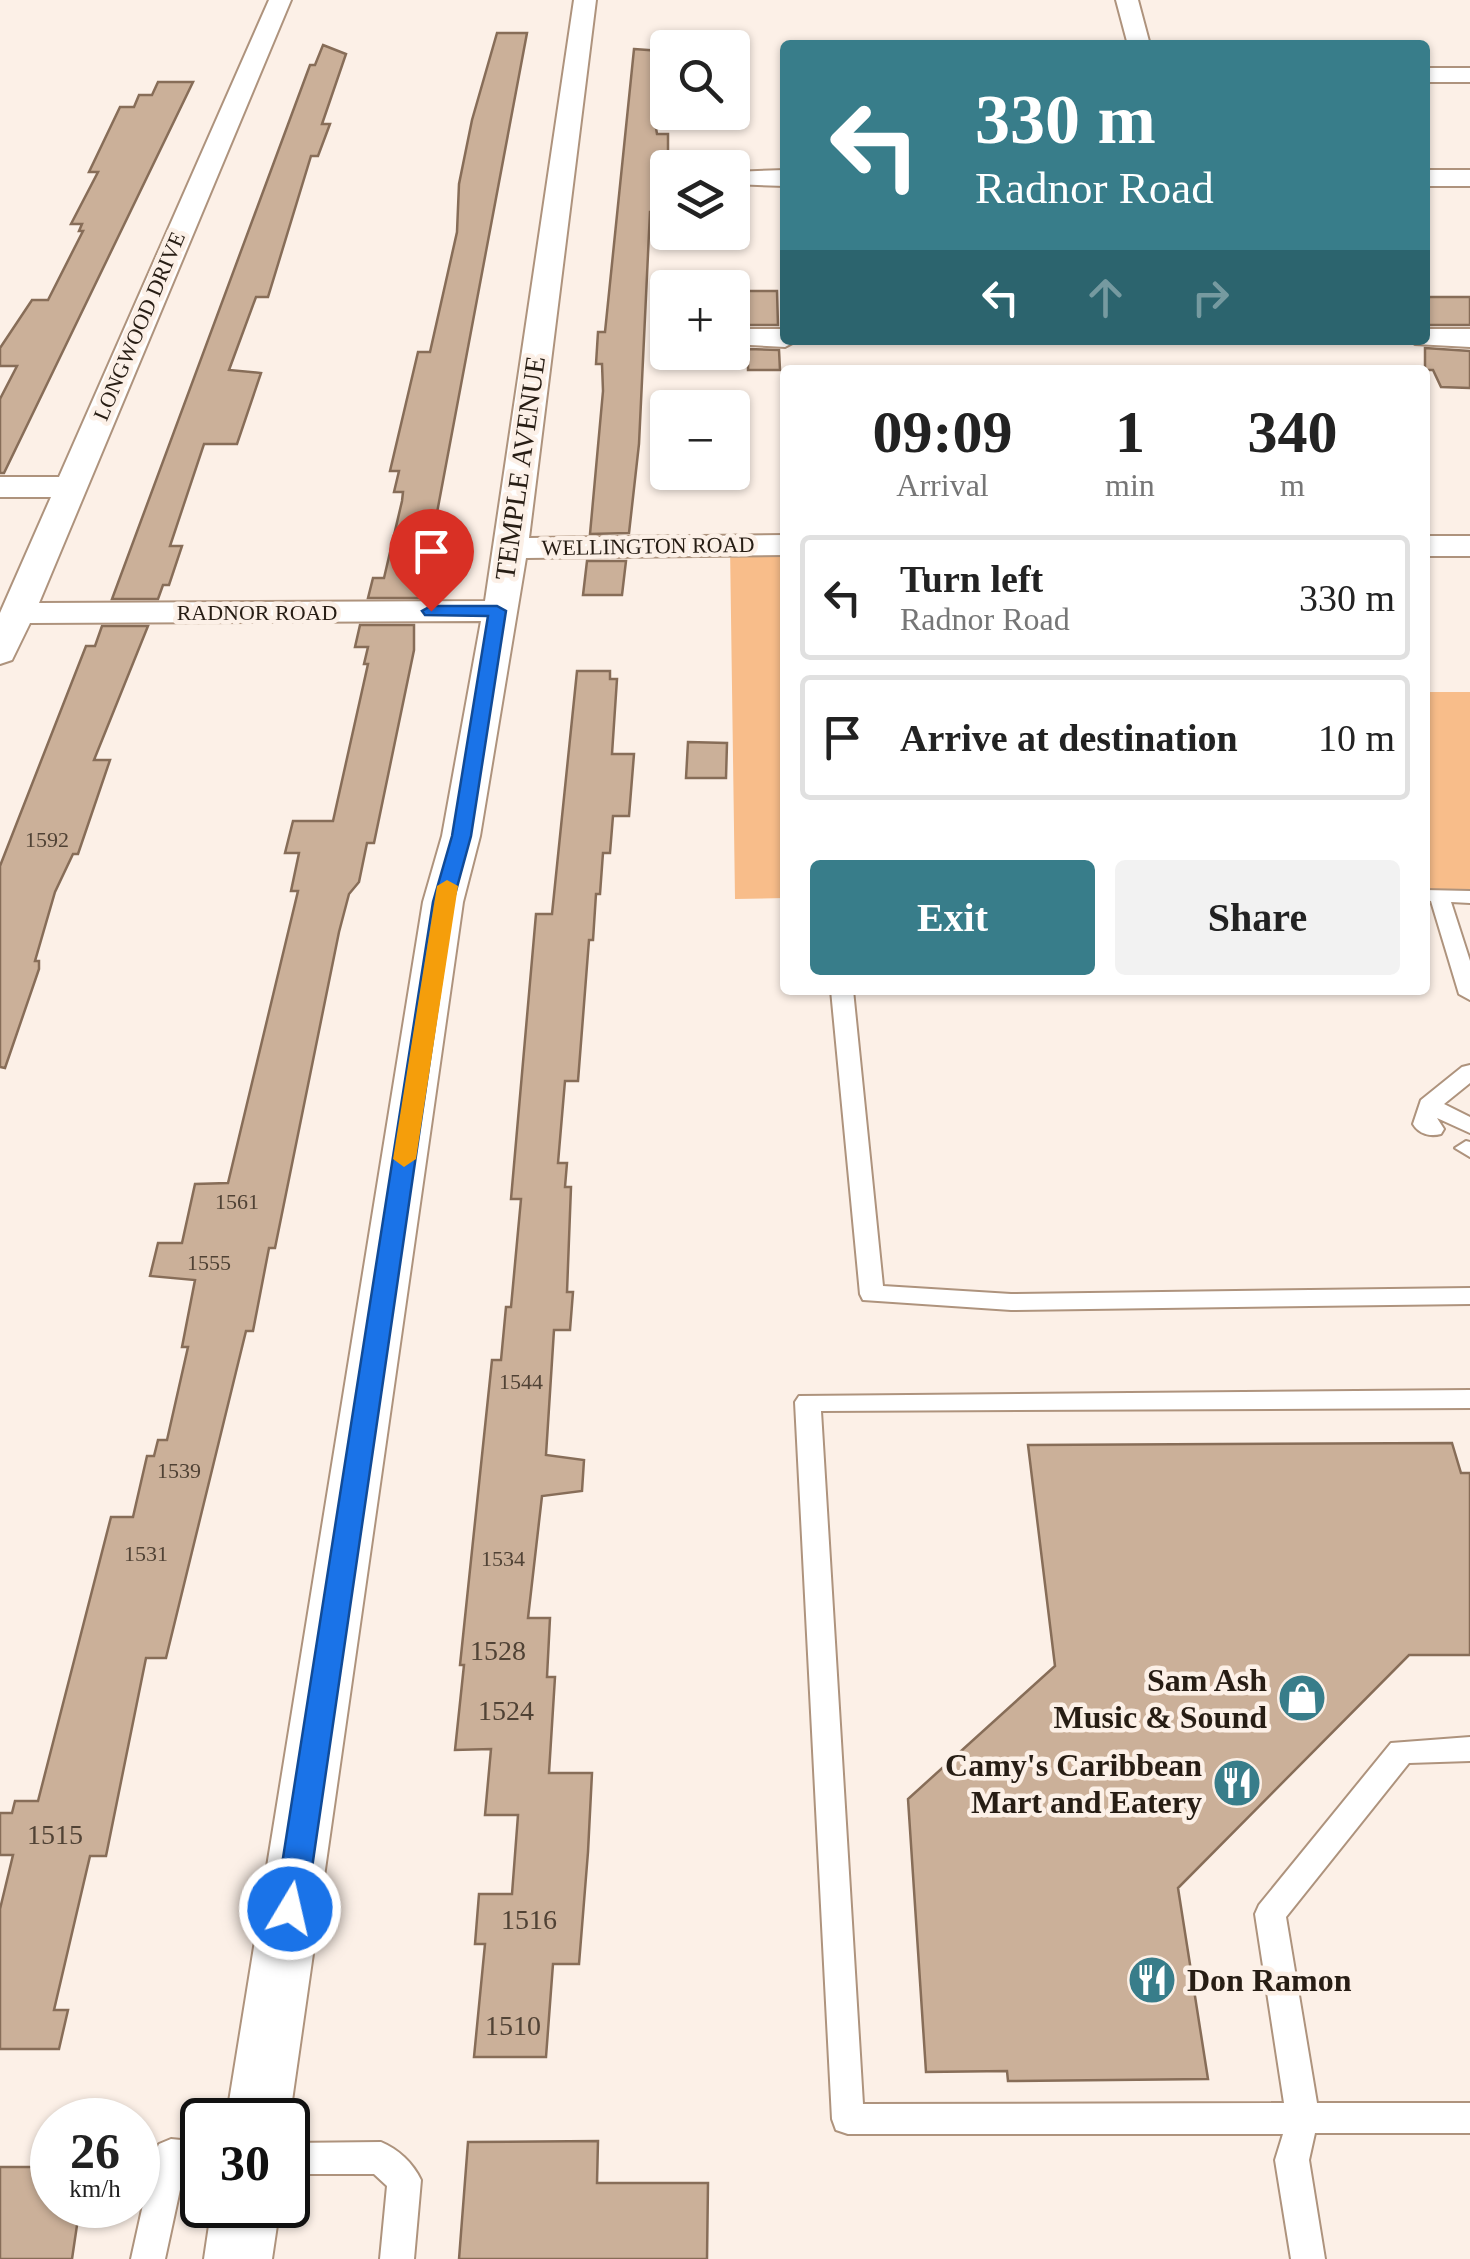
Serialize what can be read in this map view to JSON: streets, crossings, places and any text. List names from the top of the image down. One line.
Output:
{"streets":{"street":["LONGWOOD DRIVE","TEMPLE AVENUE","WELLINGTON ROAD","RADNOR ROAD"]},"crossings":[["LONGWOOD DRIVE","RADNOR ROAD"],["TEMPLE AVENUE","WELLINGTON ROAD"],["TEMPLE AVENUE","RADNOR ROAD"]],"places":{"shop":["Sam Ash Music & Sound"],"restaurant":["Camy's Caribbean Mart and Eatery","Don Ramon"]},"house_numbers":["1592","1561","1555","1544","1539","1531","1534","1528","1524","1515","1516","1510"],"page":{"map_buttons":["+","−"],"turn":["330 m","Radnor Road"],"eta":["09:09","Arrival","1","min","340","m"],"list":[{"name":"Turn left","note":"Radnor Road","value":"330 m"},{"name":"Arrive at destination","value":"10 m"}],"buttons":["Exit","Share"],"speed":"26 km/h","limit":"30"}}
